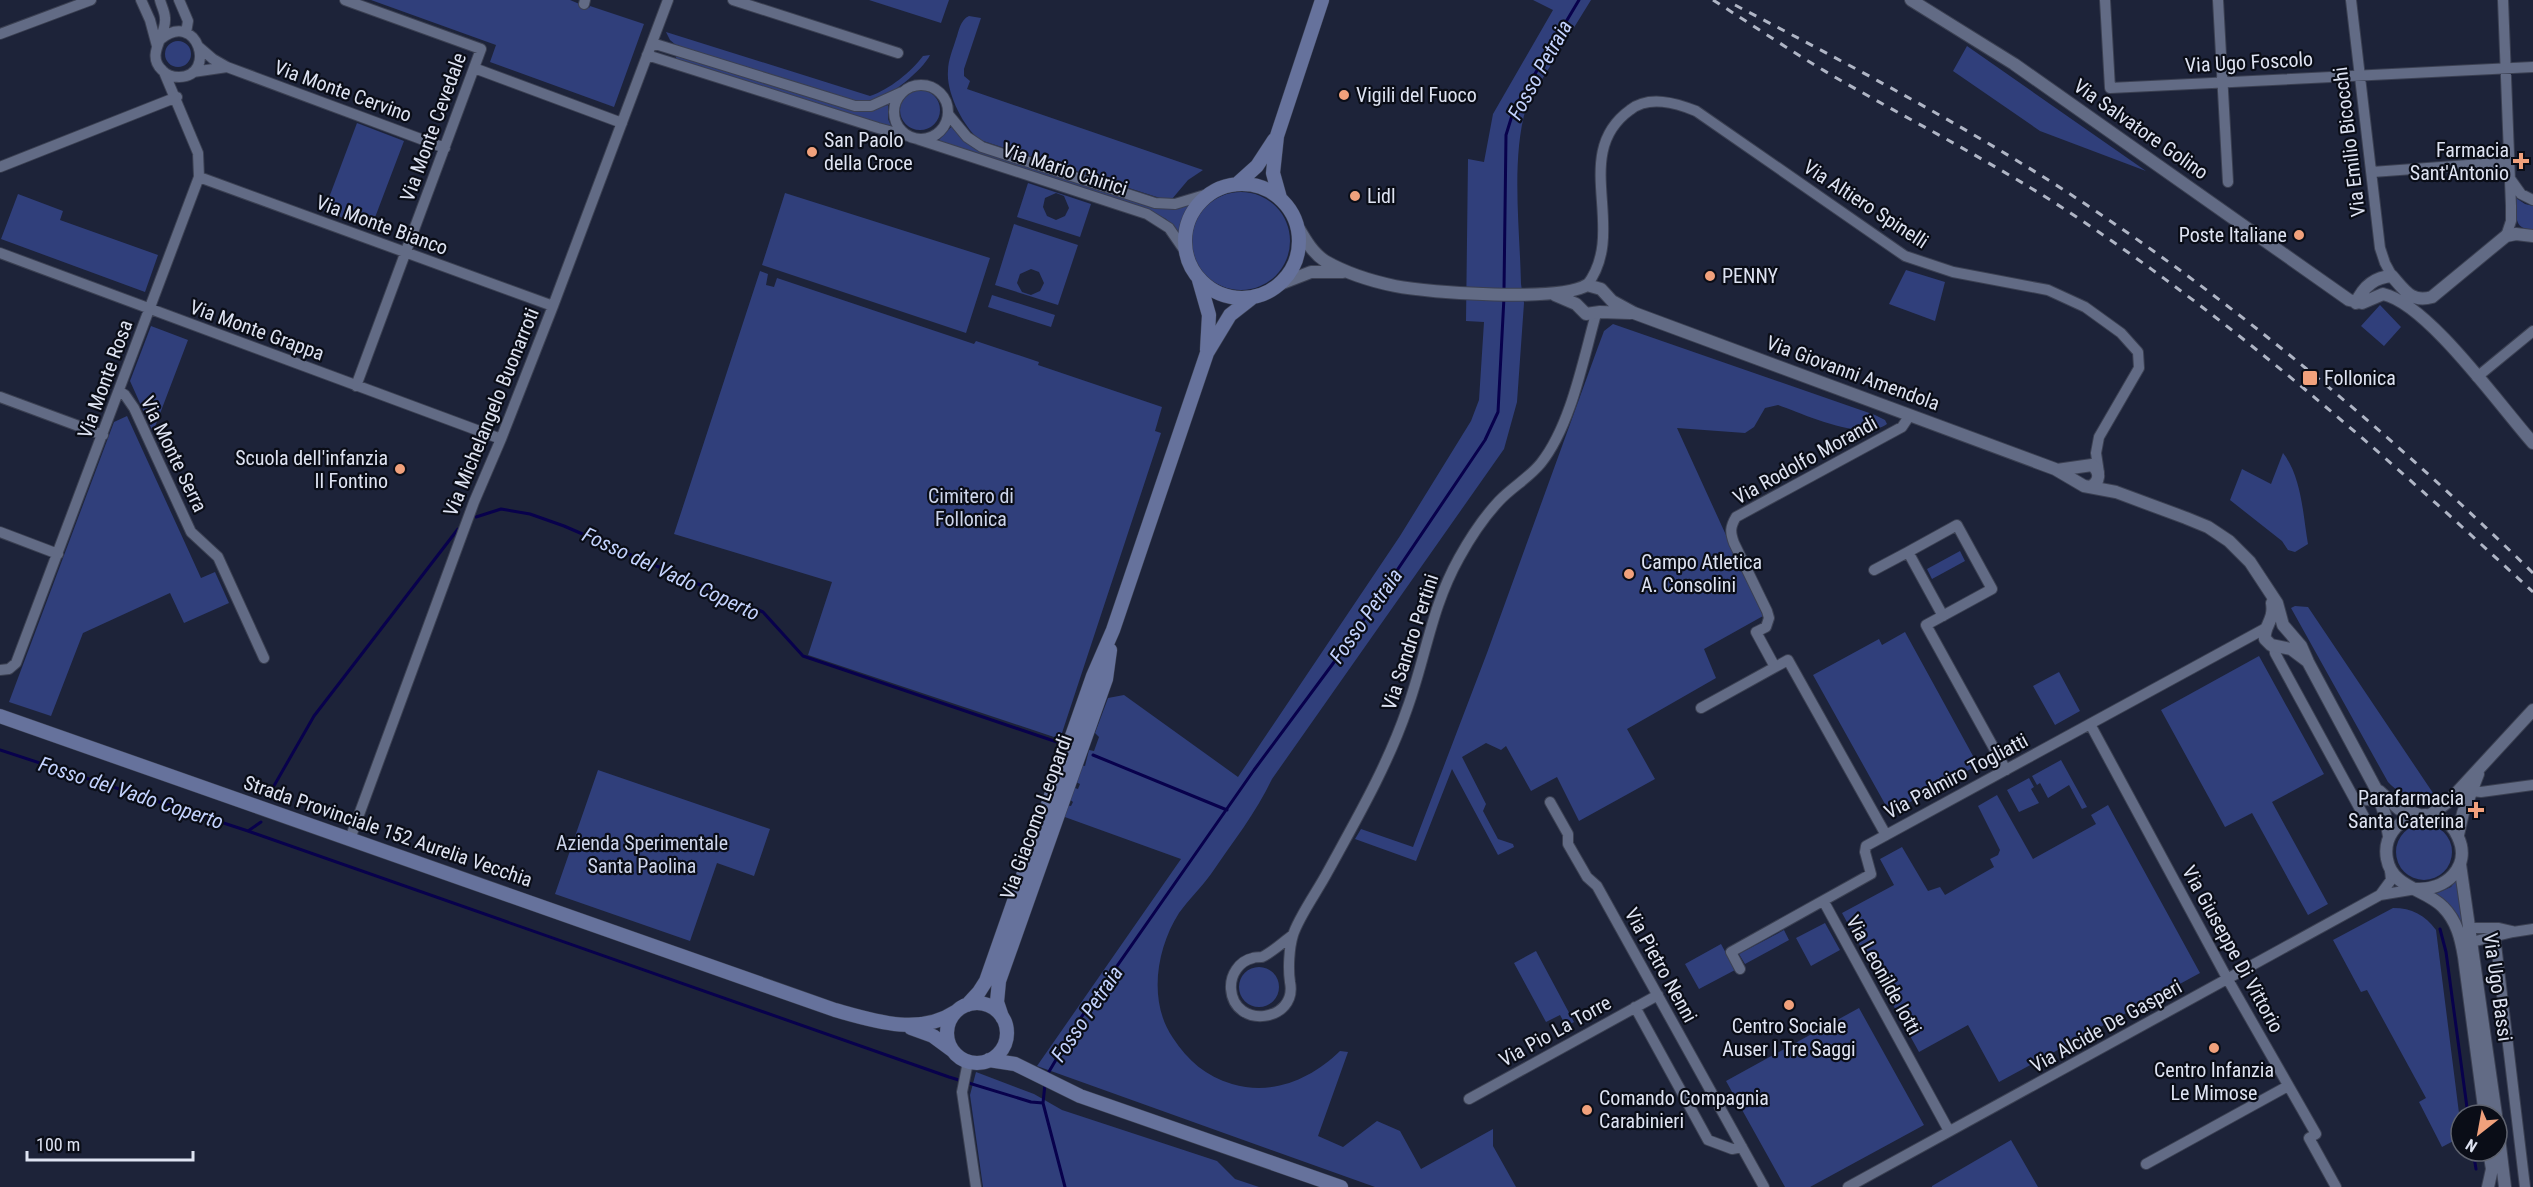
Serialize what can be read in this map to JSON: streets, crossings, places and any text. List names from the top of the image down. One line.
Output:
{"streets":{"main road":["Via Giacomo Leopardi","Strada Provinciale 152 Aurelia Vecchia"],"street":["Via Ugo Foscolo","Via Monte Cervino","Via Monte Cevedale","Via Salvatore Golino","Via Emilio Bicocchi","Via Mario Chirici","Via Altiero Spinelli","Via Monte Bianco","Via Monte Grappa","Via Giovanni Amendola","Via Monte Rosa","Via Michelangelo Buonarroti","Via Monte Serra","Via Rodolfo Morandi","Via Sandro Pertini","Via Palmiro Togliatti","Via Giuseppe Di Vittorio","Via Pietro Nenni","Via Leonilde Iotti","Via Ugo Bassi","Via Alcide De Gasperi","Via Pio La Torre"]},"crossings":[["Via Ugo Foscolo","Via Emilio Bicocchi"],["Via Monte Cervino","Via Monte Cevedale"],["Via Monte Cervino","Via Monte Rosa"],["Via Monte Cevedale","Via Monte Bianco"],["Via Monte Cevedale","Via Monte Grappa"],["Via Mario Chirici","Via Giovanni Amendola"],["Via Mario Chirici","Via Michelangelo Buonarroti"],["Via Mario Chirici","Via Giacomo Leopardi"],["Via Altiero Spinelli","Via Giovanni Amendola"],["Via Altiero Spinelli","Via Sandro Pertini"],["Via Monte Bianco","Via Monte Rosa"],["Via Monte Bianco","Via Michelangelo Buonarroti"],["Via Monte Grappa","Via Monte Rosa"],["Via Monte Grappa","Via Michelangelo Buonarroti"],["Via Giovanni Amendola","Via Rodolfo Morandi"],["Via Giovanni Amendola","Via Sandro Pertini"],["Via Giovanni Amendola","Via Palmiro Togliatti"],["Via Giovanni Amendola","Via Giacomo Leopardi"],["Via Giovanni Amendola","Via Ugo Bassi"],["Via Giovanni Amendola","Via Alcide De Gasperi"],["Via Monte Rosa","Via Monte Serra"],["Via Michelangelo Buonarroti","Strada Provinciale 152 Aurelia Vecchia"],["Via Palmiro Togliatti","Via Giuseppe Di Vittorio"],["Via Palmiro Togliatti","Via Leonilde Iotti"],["Via Giacomo Leopardi","Strada Provinciale 152 Aurelia Vecchia"],["Via Giuseppe Di Vittorio","Via Alcide De Gasperi"],["Via Pietro Nenni","Via Pio La Torre"],["Via Leonilde Iotti","Via Alcide De Gasperi"],["Via Ugo Bassi","Via Alcide De Gasperi"]],"water":["Fosso Petraia","Fosso del Vado Coperto"],"parks":["Cimitero di Follonica","Azienda Sperimentale Santa Paolina"],"places":{"other":["Vigili del Fuoco","San Paolo della Croce","Lidl","Poste Italiane","PENNY","Scuola dell'infanzia Il Fontino","Campo Atletica A. Consolini","Centro Sociale Auser I Tre Saggi","Centro Infanzia Le Mimose","Comando Compagnia Carabinieri"],"health":["Farmacia Sant'Antonio","Parafarmacia Santa Caterina"],"transit":["Follonica"]},"scale_bar":"100 m","north":"bottom left"}
